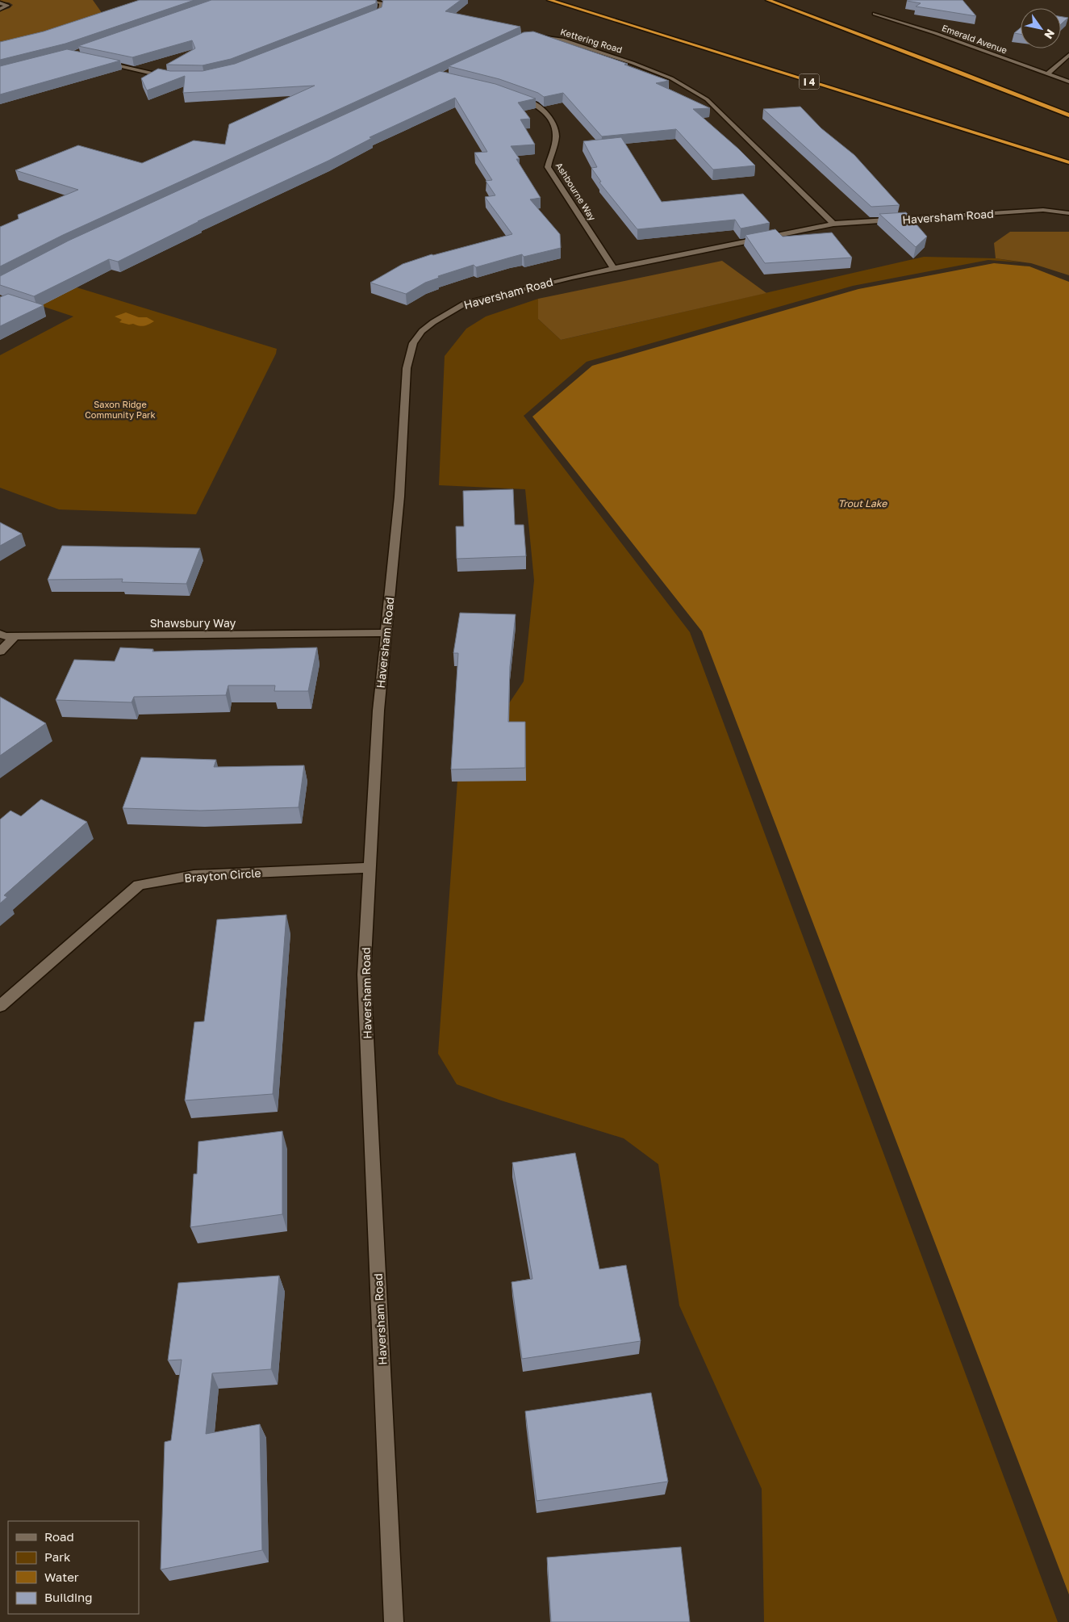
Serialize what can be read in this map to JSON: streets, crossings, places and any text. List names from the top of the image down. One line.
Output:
{"streets":{"highway":["I 4"],"street":["Emerald Avenue","Kettering Road","Ashbourne Way","Haversham Road","Shawsbury Way","Brayton Circle"]},"crossings":[["Kettering Road","Haversham Road"],["Ashbourne Way","Haversham Road"],["Haversham Road","Shawsbury Way"],["Haversham Road","Brayton Circle"]],"water":["Trout Lake"],"parks":["Saxon Ridge Community Park"],"legend":["Road","Park","Water","Building"],"north":"bottom right"}
